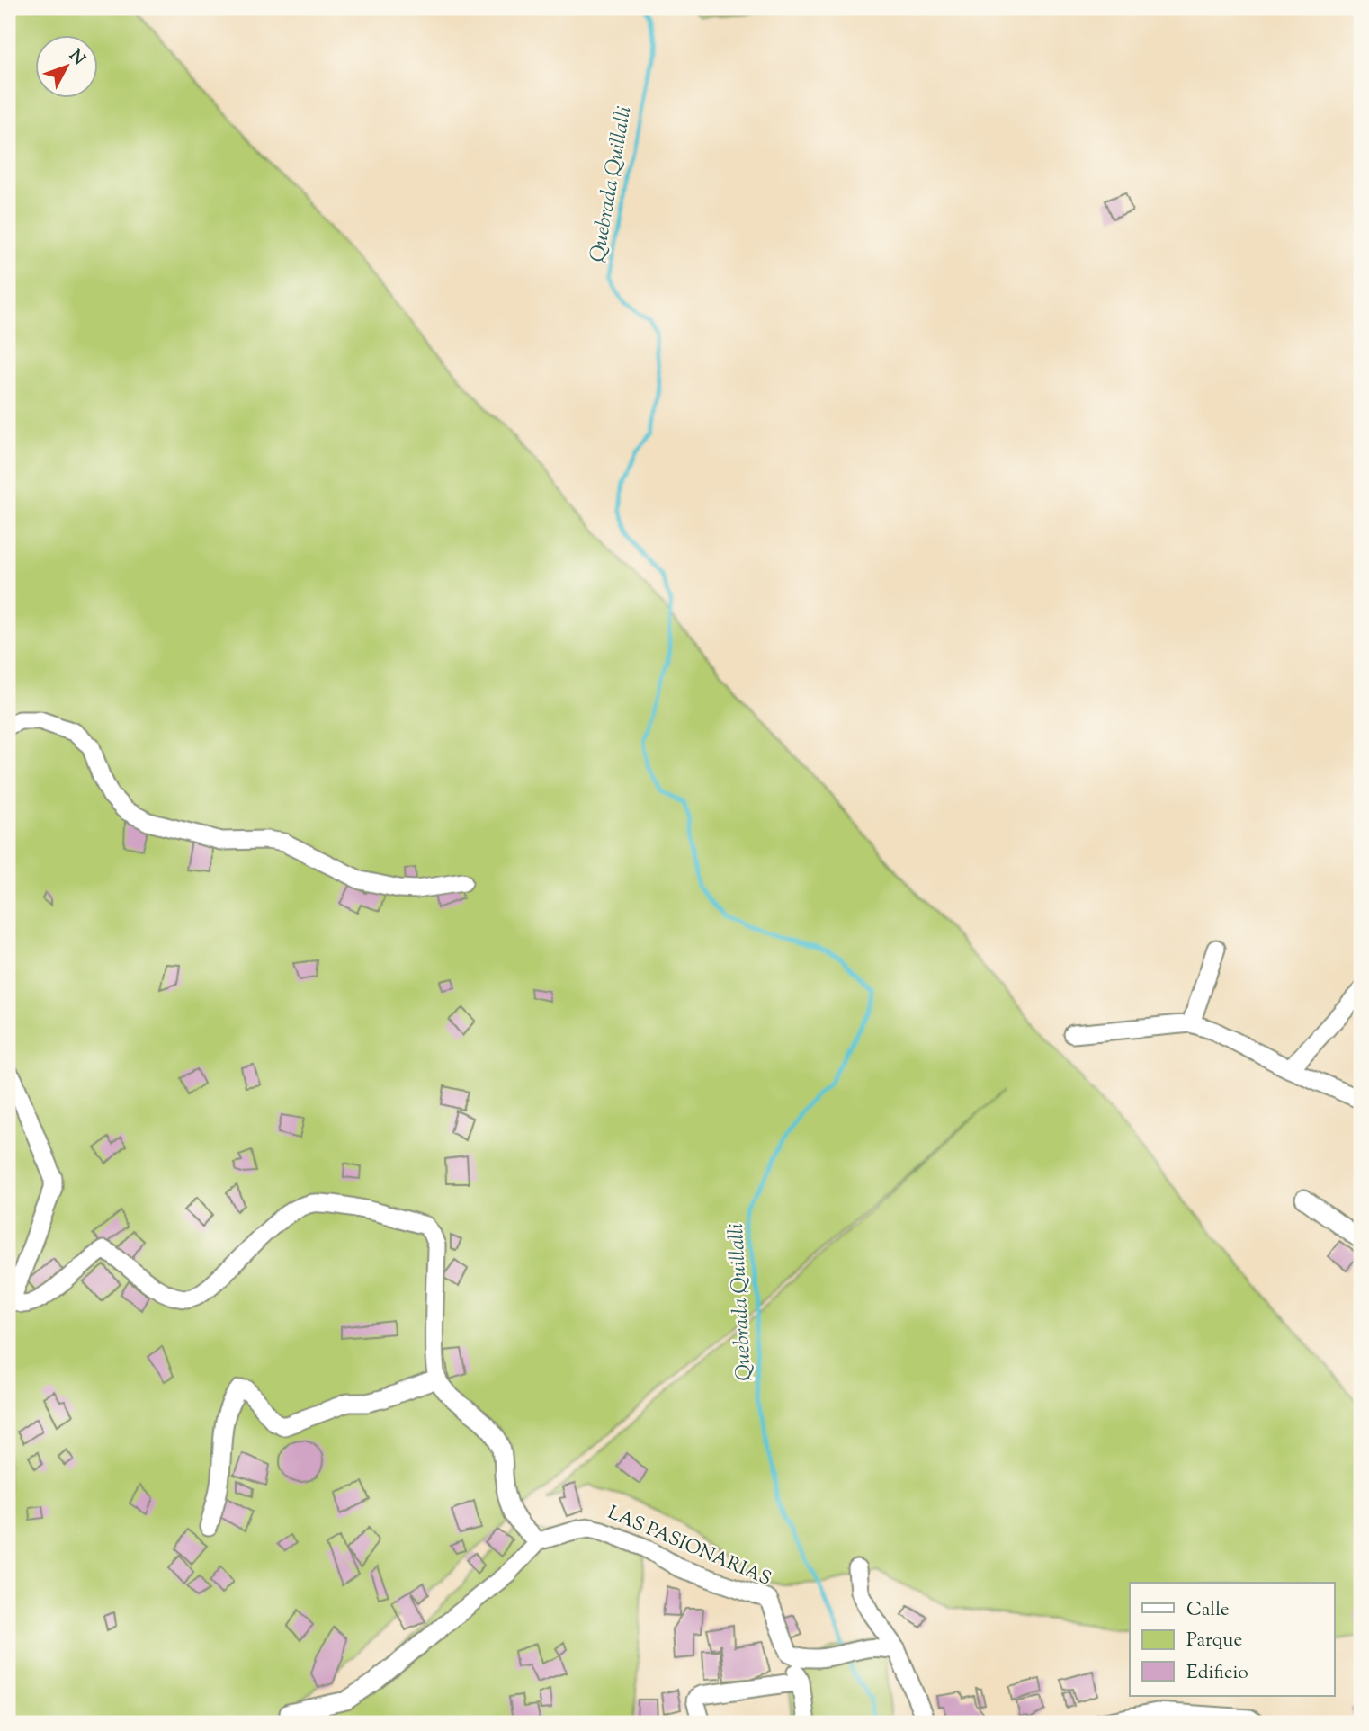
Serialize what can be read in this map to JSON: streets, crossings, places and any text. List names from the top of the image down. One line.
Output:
{"streets":{"street":["LAS PASIONARIAS"]},"water":["Quebrada Quillalli"],"legend":["Calle","Parque","Edificio"],"north":"top right"}
